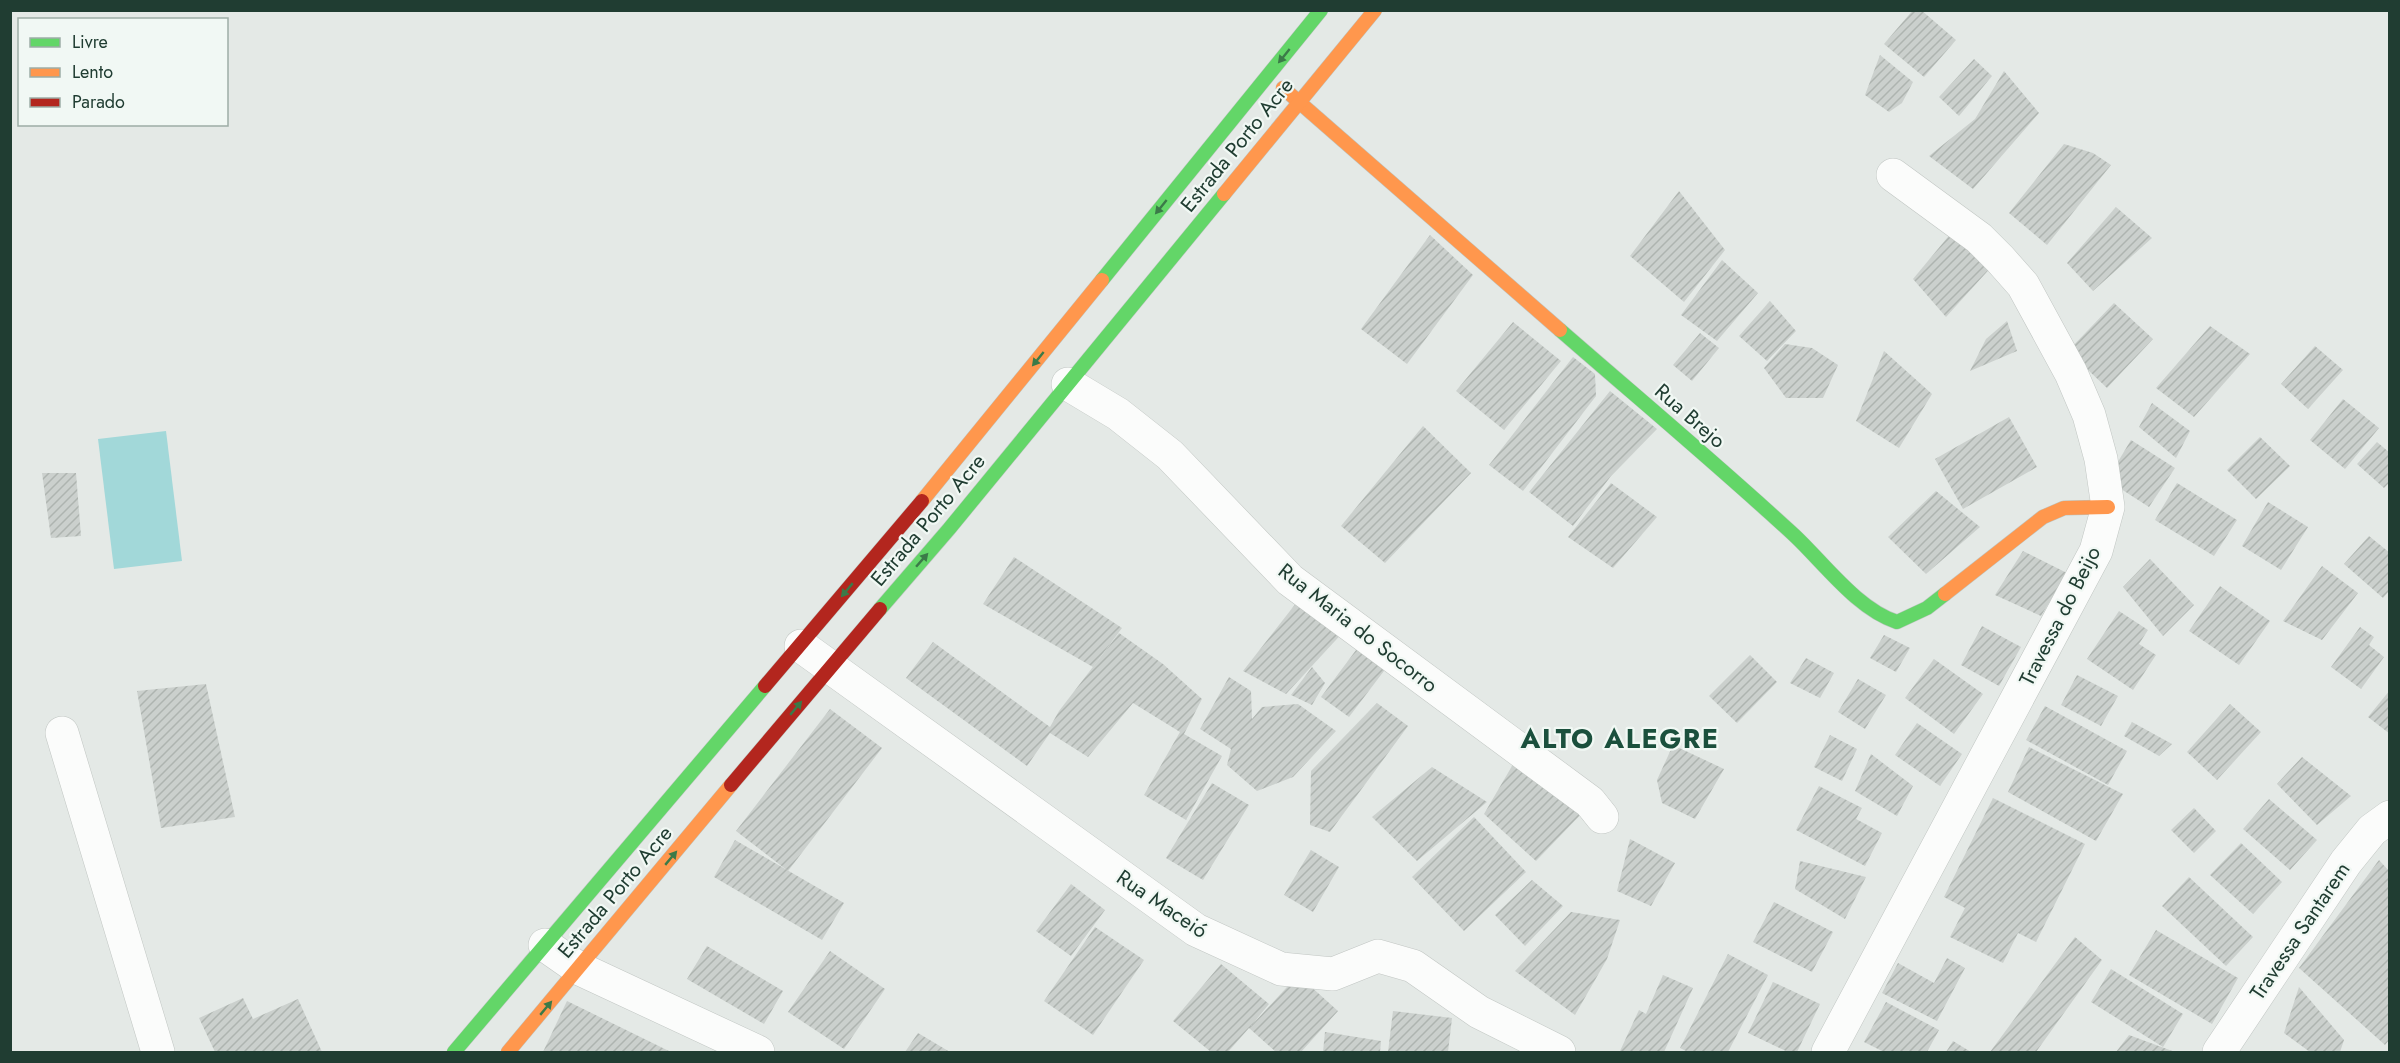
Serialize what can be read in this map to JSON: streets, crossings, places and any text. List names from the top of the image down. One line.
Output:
{"streets":{"main road":["Estrada Porto Acre","Rua Brejo"],"street":["Travessa do Beijo","Rua Maria do Socorro","Rua Maceió","Travessa Santarem"]},"crossings":[["Estrada Porto Acre","Rua Brejo"],["Estrada Porto Acre","Rua Maria do Socorro"],["Estrada Porto Acre","Rua Maceió"],["Rua Brejo","Travessa do Beijo"]],"districts":["ALTO ALEGRE"],"legend":["Livre","Lento","Parado"]}
